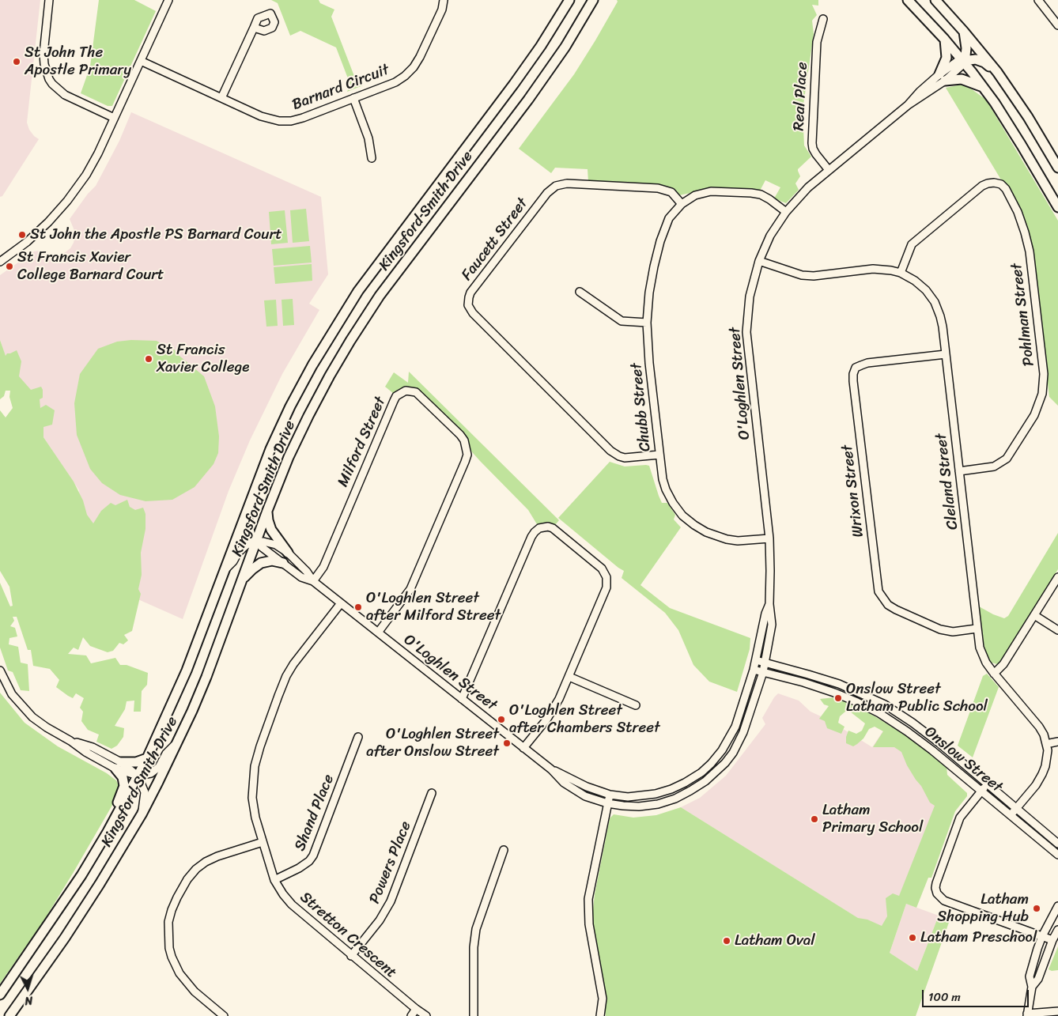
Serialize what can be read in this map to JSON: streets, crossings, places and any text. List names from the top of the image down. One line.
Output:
{"streets":{"main road":["Kingsford Smith Drive"],"street":["Barnard Circuit","Real Place","Faucett Street","Pohlman Street","O'Loghlen Street","Chubb Street","Milford Street","Cleland Street","Wrixon Street","Onslow Street","Shand Place","Powers Place","Stretton Crescent"]},"crossings":[["Real Place","O'Loghlen Street"],["Kingsford Smith Drive","O'Loghlen Street"],["Faucett Street","Chubb Street"],["Pohlman Street","Cleland Street"],["O'Loghlen Street","Chubb Street"],["O'Loghlen Street","Milford Street"],["O'Loghlen Street","Cleland Street"],["O'Loghlen Street","Onslow Street"],["O'Loghlen Street","Stretton Crescent"],["Cleland Street","Wrixon Street"],["Cleland Street","Onslow Street"],["Shand Place","Stretton Crescent"],["Powers Place","Stretton Crescent"]],"places":["St John The Apostle Primary","St John the Apostle PS Barnard Court","St Francis Xavier College Barnard Court","St Francis Xavier College","O'Loghlen Street after Milford Street","Onslow Street Latham Public School","O'Loghlen Street after Chambers Street","O'Loghlen Street after Onslow Street","Latham Primary School","Latham Shopping Hub","Latham Preschool","Latham Oval"],"scale_bar":"100 m","north":"bottom"}
